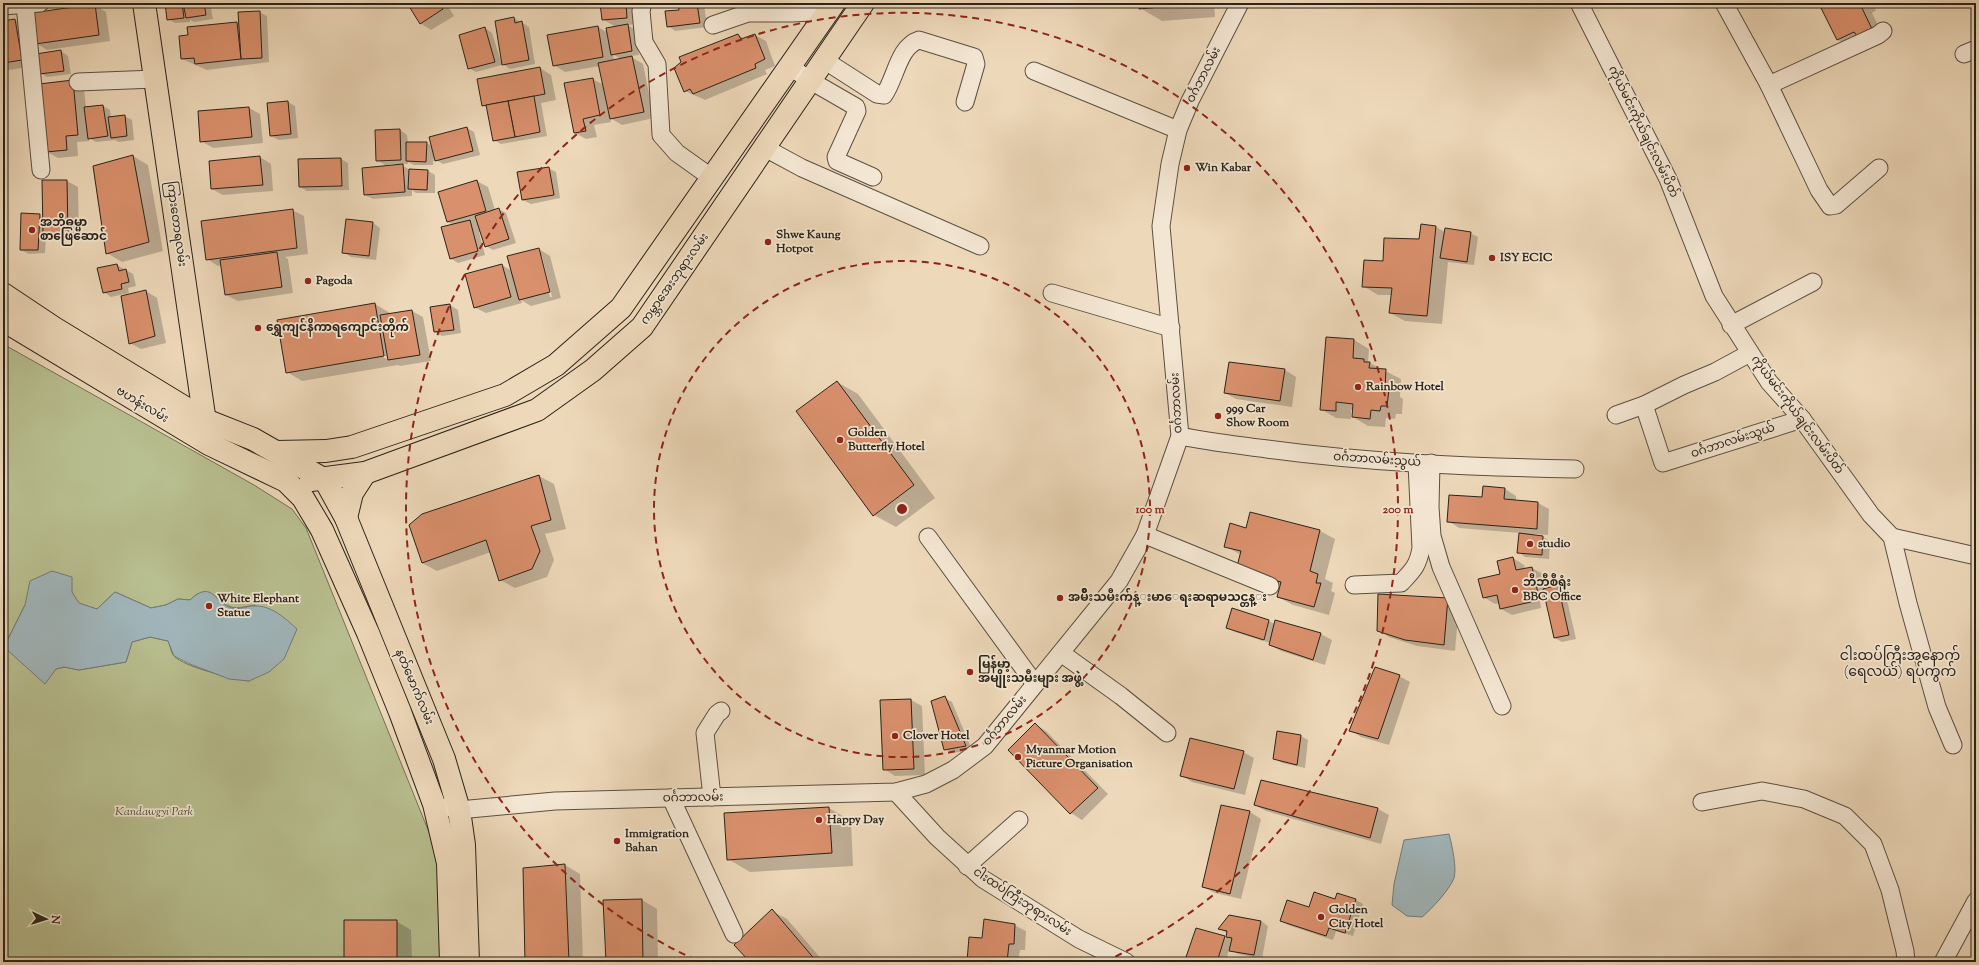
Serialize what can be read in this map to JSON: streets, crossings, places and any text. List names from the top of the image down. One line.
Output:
{"streets":{"main road":["ကြားတောရလမ်း","ကမ္ဘာအေးဘုရားလမ်း","ဗဟန်းလမ်း","နတ်မောက်လမ်း"],"street":["ဝင်္ဂဘာလမ်း","ကိုယ်မင်းကိုယ်ချင်းလမ်းပိတ်","ဝင်္ဂဘာလမ်းသွယ်","ငါးထပ်ကြီးဘုရားလမ်း"]},"crossings":[["ဝင်္ဂဘာလမ်း","ဝင်္ဂဘာလမ်းသွယ်"],["ဝင်္ဂဘာလမ်း","နတ်မောက်လမ်း"],["ဝင်္ဂဘာလမ်း","ငါးထပ်ကြီးဘုရားလမ်း"],["ကိုယ်မင်းကိုယ်ချင်းလမ်းပိတ်","ဝင်္ဂဘာလမ်းသွယ်"],["ကြားတောရလမ်း","ဗဟန်းလမ်း"],["ကမ္ဘာအေးဘုရားလမ်း","ဗဟန်းလမ်း"],["ကမ္ဘာအေးဘုရားလမ်း","နတ်မောက်လမ်း"],["ဗဟန်းလမ်း","နတ်မောက်လမ်း"]],"districts":["ငါးထပ်ကြီးအနောက် (ရေလယ်) ရပ်ကွက်"],"parks":["Kandawgyi Park"],"places":["Win Kabar","အဘိဓမ္မာ စာဖြေဆောင်","Shwe Kaung Hotpot","ISY ECIC","Pagoda","ရွှေကျင်နိကာရကျောင်းတိုက်","Rainbow Hotel","999 Car Show Room","Golden Butterfly Hotel","studio","ဘီဘီစီရုံး BBC Office","အမ်ိဳးသမီးက်န္းမာေရးဆရာမသင္တန္း","White Elephant Statue","မြန်မာ့ အမျိုးသမီးများ အဖွဲ့","Clover Hotel","Myanmar Motion Picture Organisation","Happy Day","Immigration Bahan","Golden City Hotel"],"north":"right","rings":["100 m","200 m"]}
